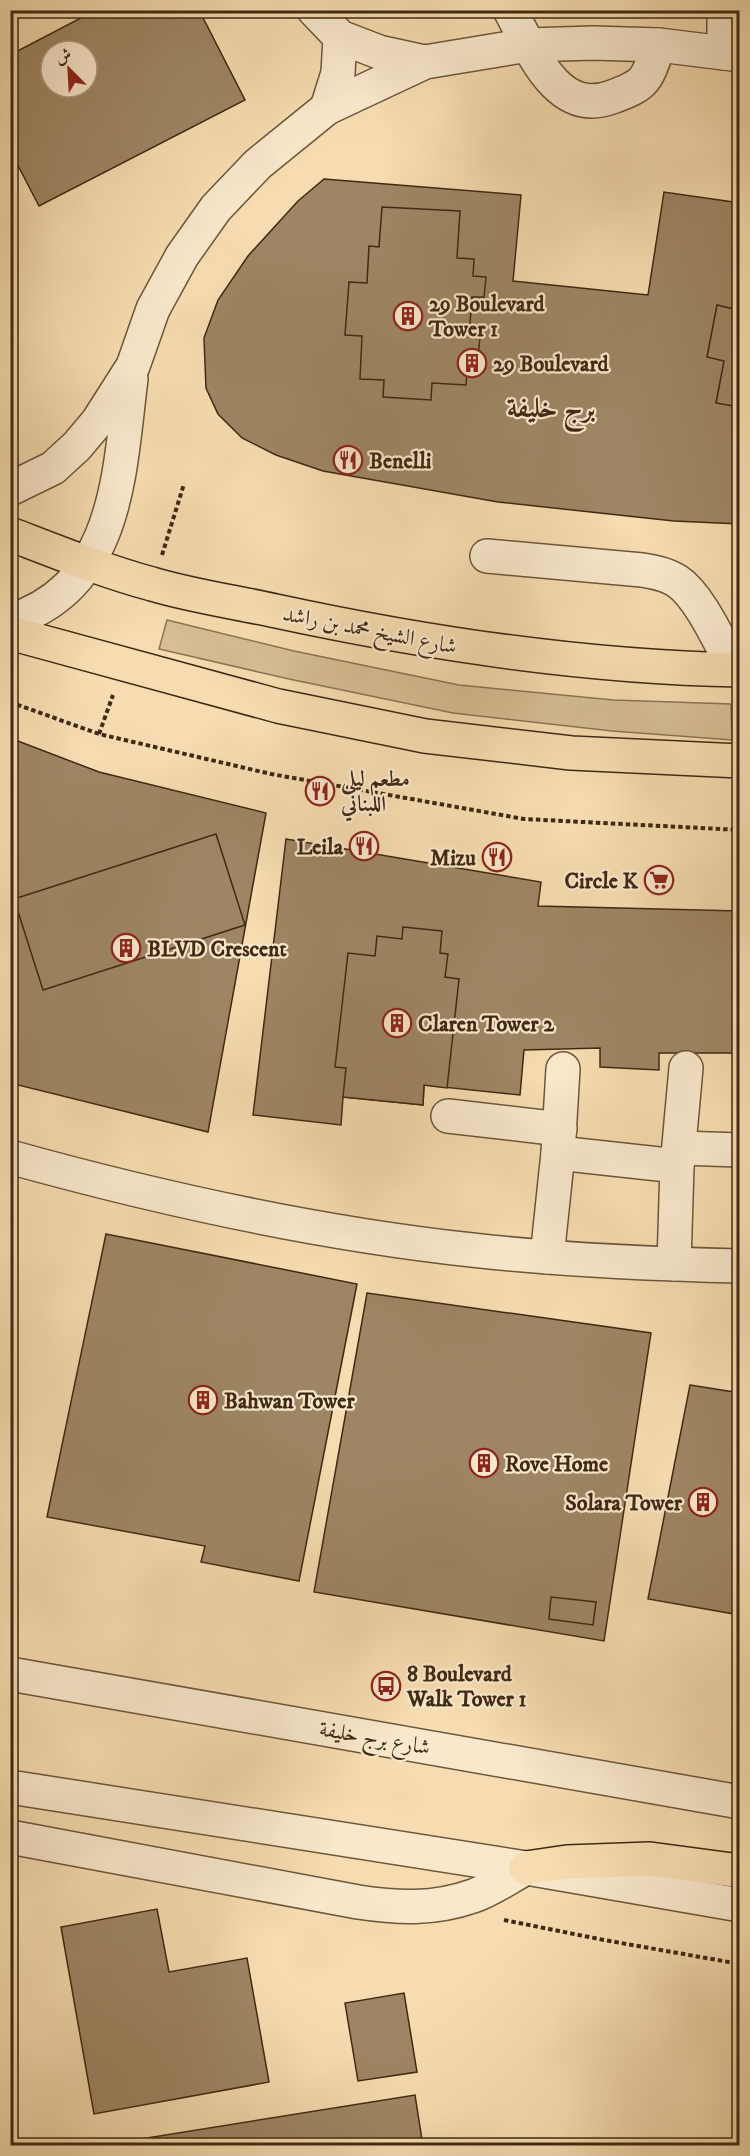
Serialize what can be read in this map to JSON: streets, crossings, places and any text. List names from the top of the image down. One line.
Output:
{"streets":{"main road":["شارع الشيخ محمد بن راشد"],"street":["شارع برج خليفة"]},"districts":["برج خليفة"],"places":{"building":["29 Boulevard Tower 1","29 Boulevard","BLVD Crescent","Claren Tower 2","Bahwan Tower","Rove Home","Solara Tower"],"restaurant":["Benelli","مطعم ليلى اللبناني","Leila","Mizu"],"supermarket":["Circle K"],"bus stop":["8 Boulevard Walk Tower 1"]},"north":"top left"}
